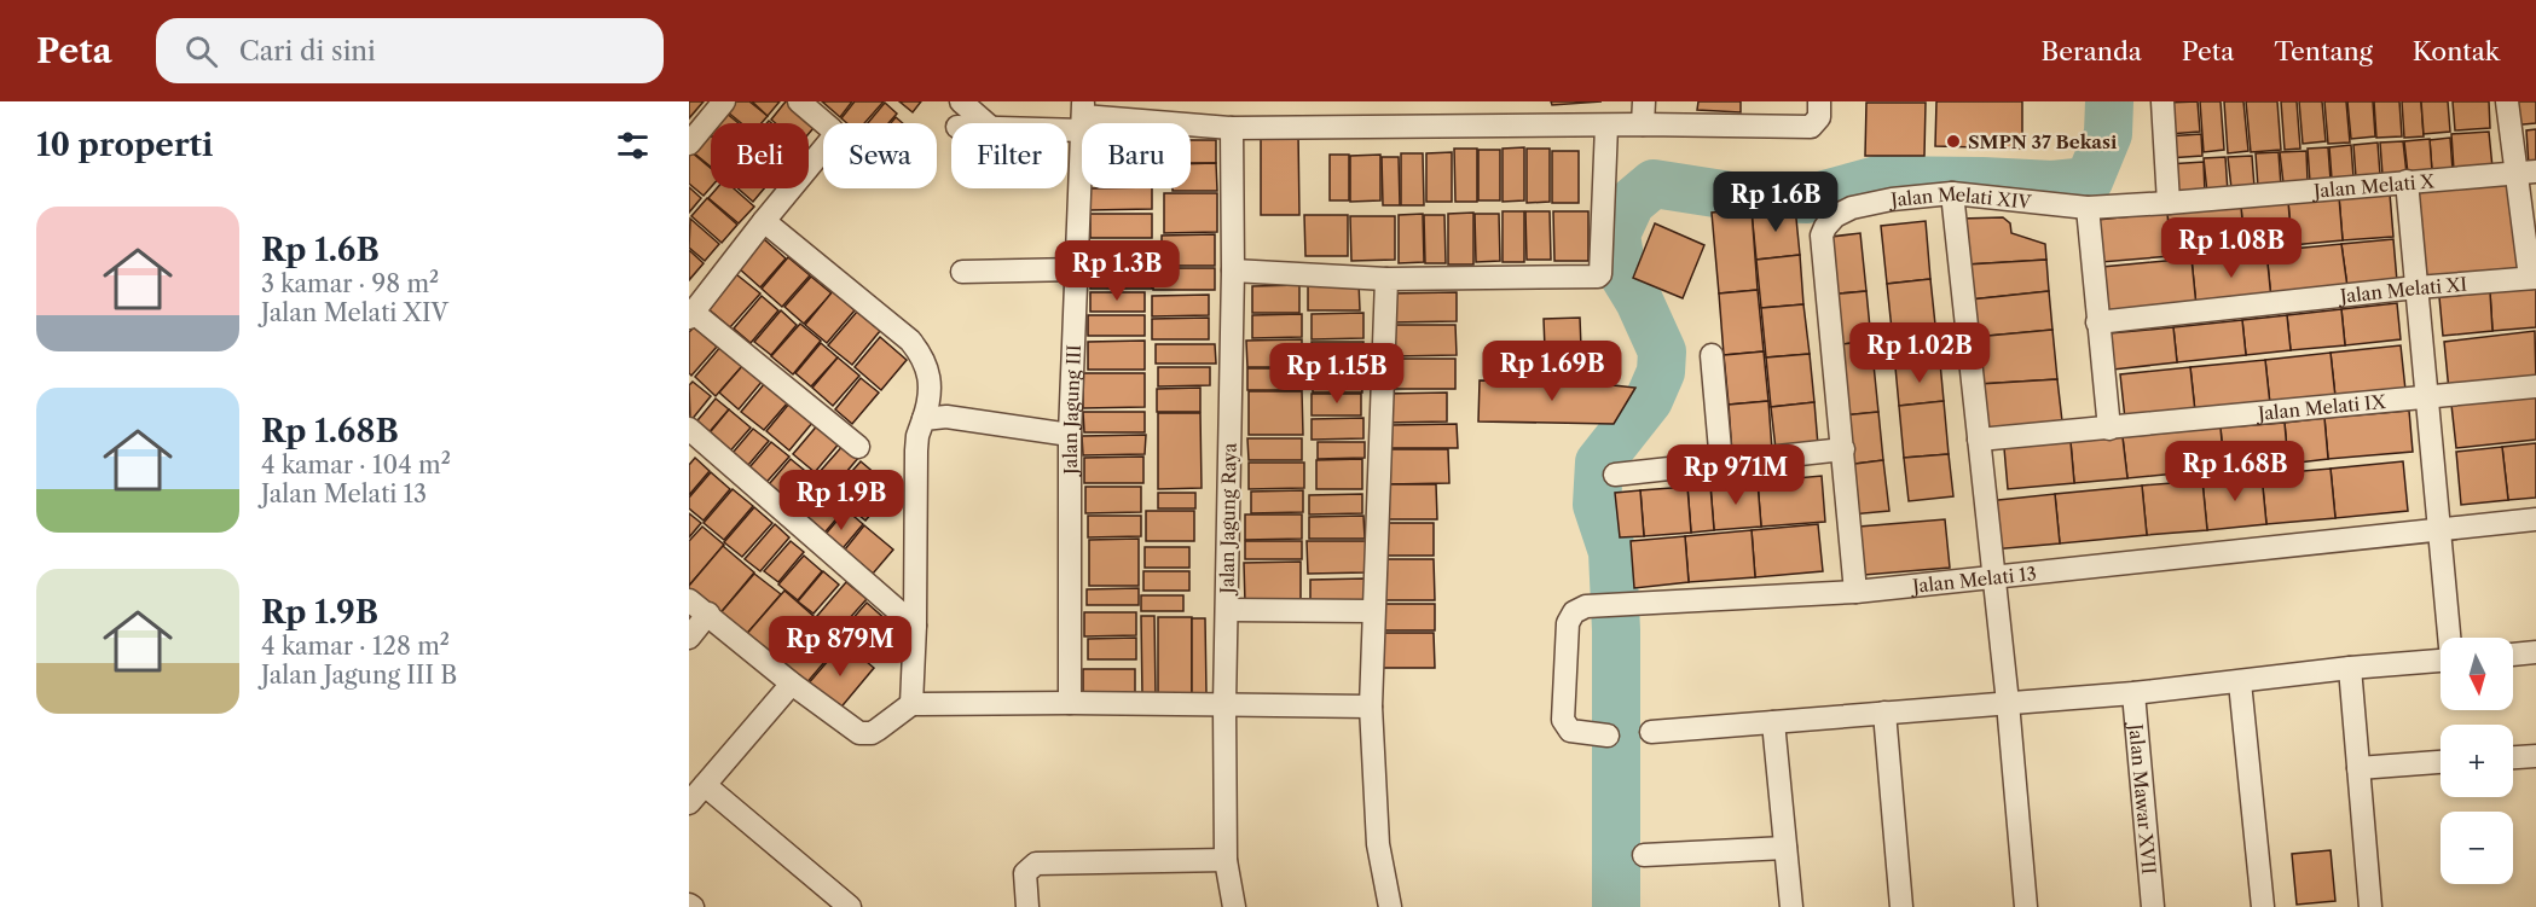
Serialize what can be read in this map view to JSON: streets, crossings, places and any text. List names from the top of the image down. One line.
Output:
{"streets":{"street":["Jalan Melati X","Jalan Melati XIV","Jalan Melati XI","Jalan Melati IX","Jalan Jagung III","Jalan Jagung Raya","Jalan Melati 13","Jalan Mawar XVII"]},"crossings":[["Jalan Melati X","Jalan Melati XIV"],["Jalan Melati XIV","Jalan Melati 13"]],"places":["SMPN 37 Bekasi"],"north":"bottom","page":{"header":"Peta","search":"Cari di sini","nav":["Beranda","Peta","Tentang","Kontak"],"heading":"10 properti","chip":["Beli","Sewa","Filter","Baru"],"price":["Rp 1.6B","Rp 1.08B","Rp 1.3B","Rp 1.02B","Rp 1.69B","Rp 1.15B","Rp 1.68B","Rp 971M","Rp 1.9B","Rp 879M"],"list":[{"name":"Rp 1.6B","note":"3 kamar · 98 m² · Jalan Melati XIV"},{"name":"Rp 1.68B","note":"4 kamar · 104 m² · Jalan Melati 13"},{"name":"Rp 1.9B","note":"4 kamar · 128 m² · Jalan Jagung III B"}],"map_buttons":["+","−"]}}
